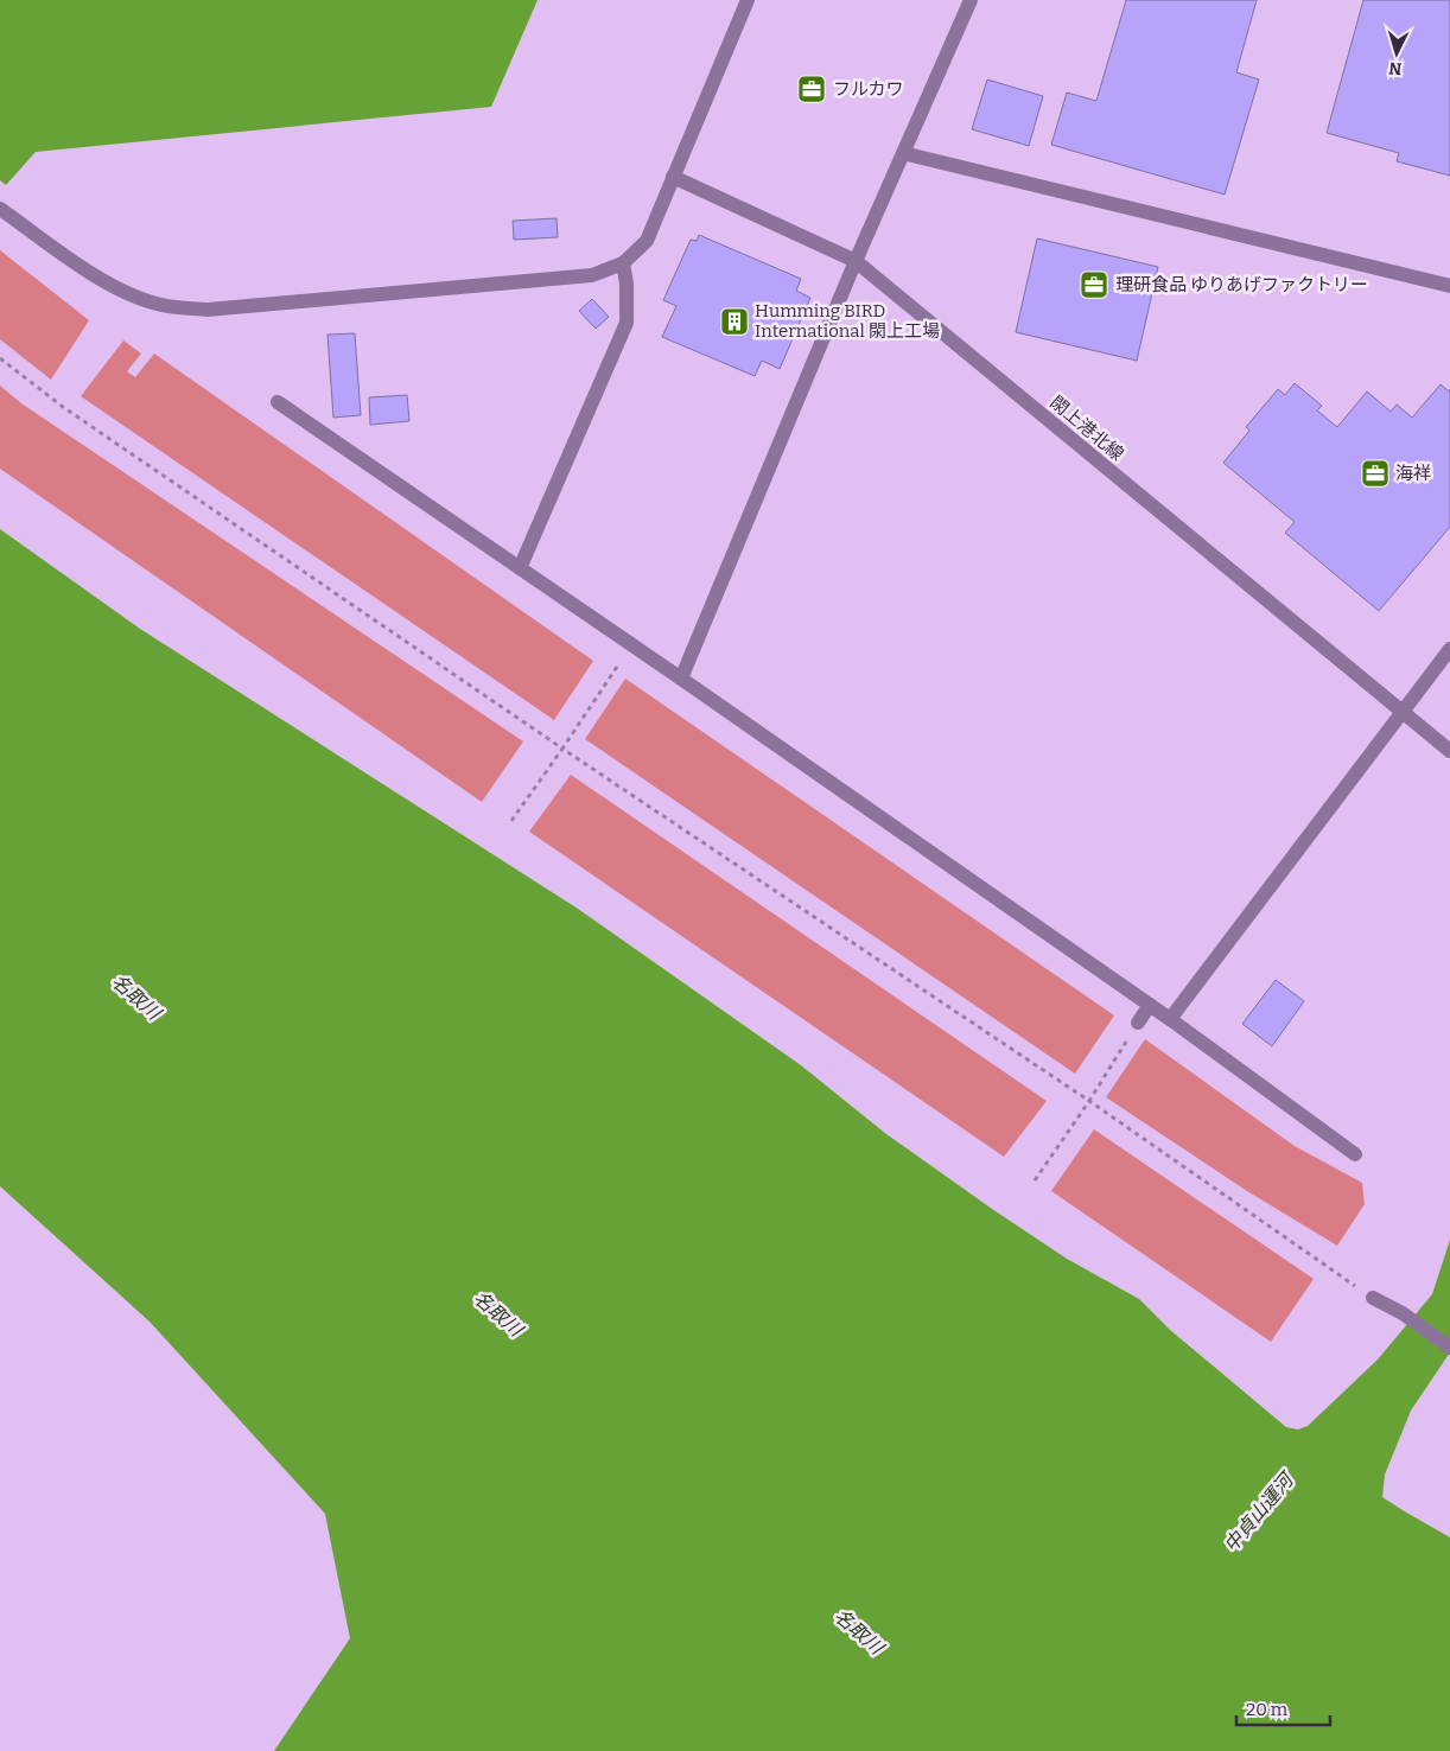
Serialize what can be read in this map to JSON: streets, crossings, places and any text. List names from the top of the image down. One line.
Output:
{"streets":{"street":["閖上港北線"]},"water":["名取川","中貞山運河"],"places":{"office":["フルカワ","理研食品 ゆりあげファクトリー","海祥"],"building":["Humming BIRD International 閖上工場"]},"scale_bar":"20 m","north":"bottom"}
